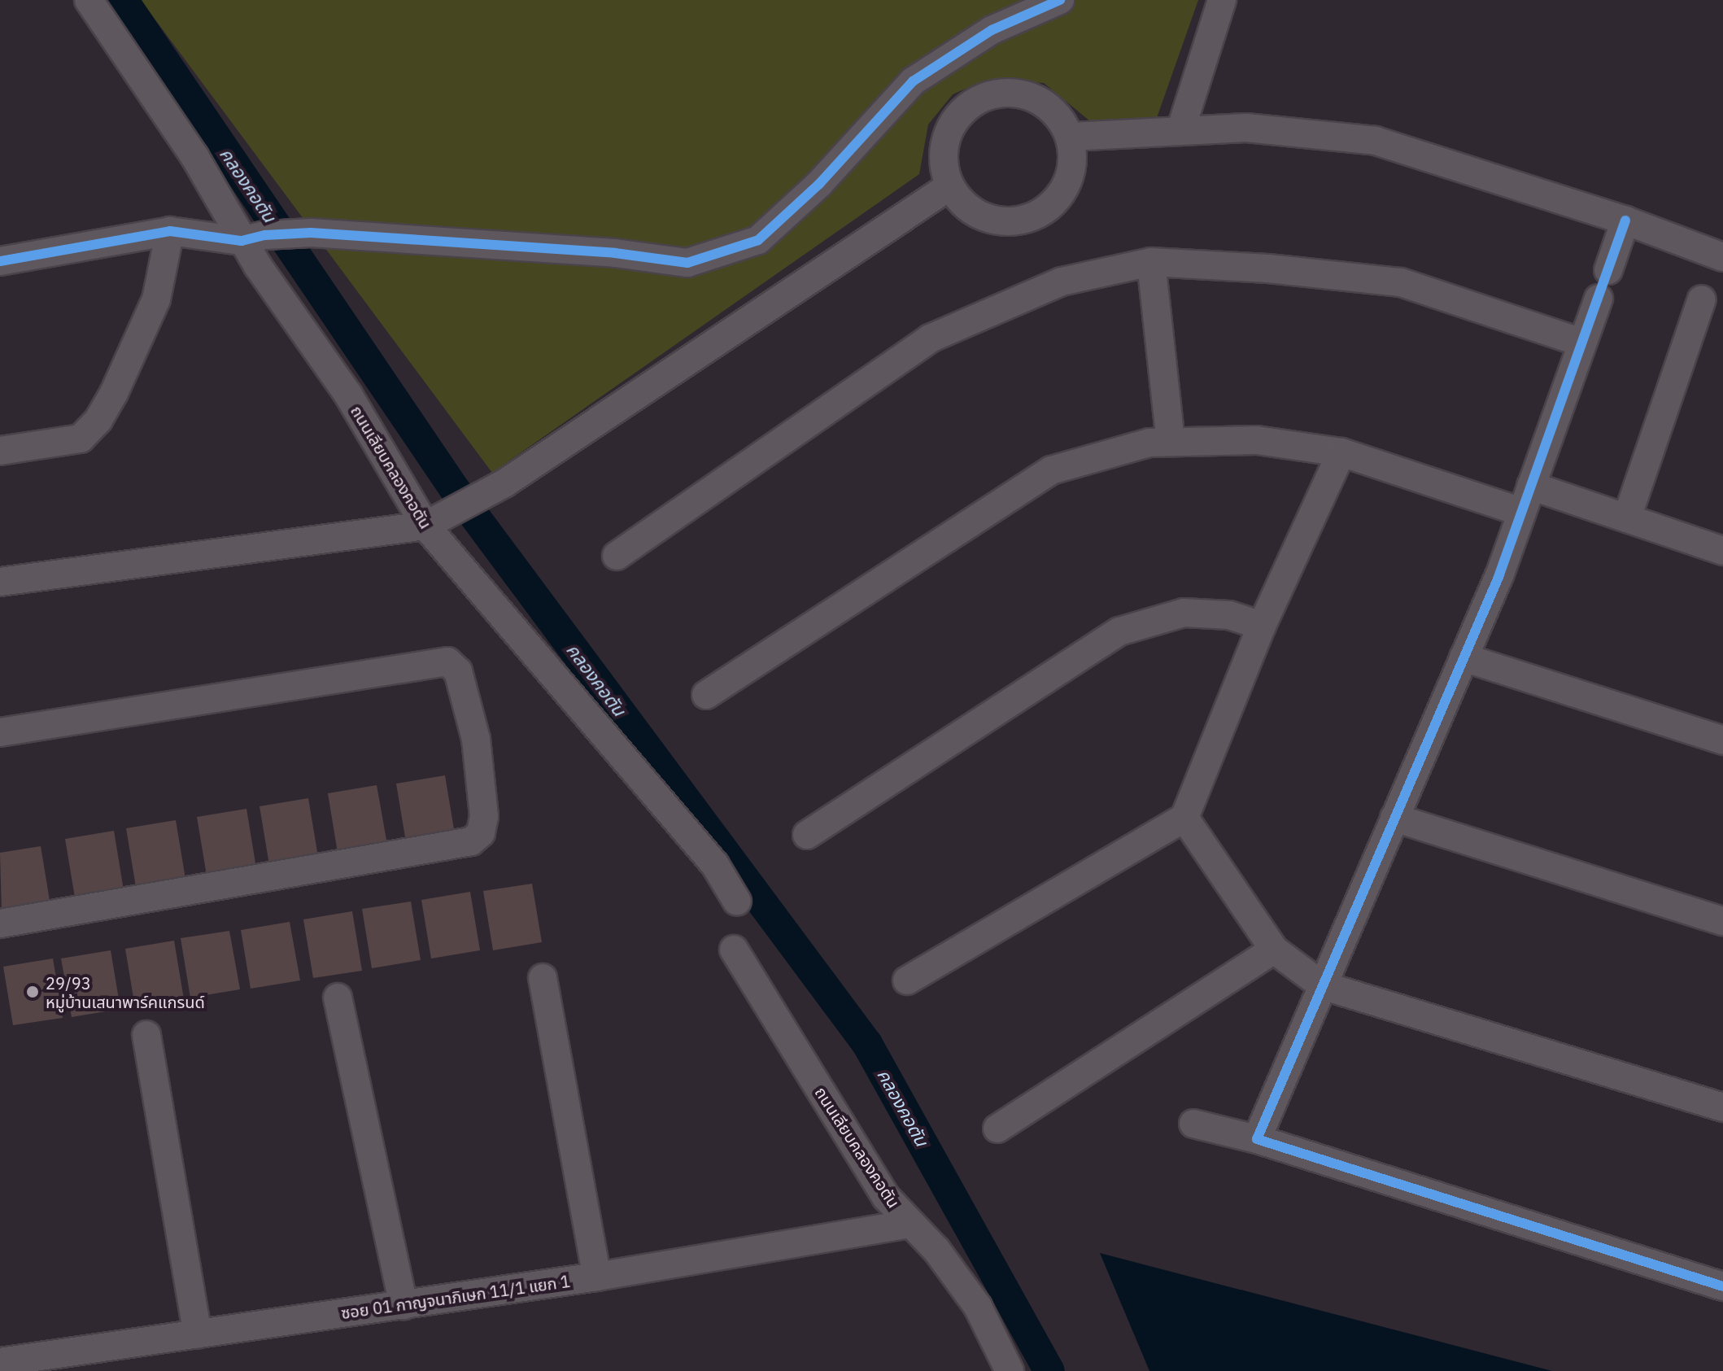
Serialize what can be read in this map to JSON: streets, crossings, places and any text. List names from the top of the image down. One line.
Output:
{"streets":{"street":["ถนนเลียบคลองคอตัน","ซอย 01 กาญจนาภิเษก 11/1 แยก 1"]},"crossings":[["ถนนเลียบคลองคอตัน","ซอย 01 กาญจนาภิเษก 11/1 แยก 1"]],"water":["คลองคอตัน"],"places":["29/93 หมู่บ้านเสนาพาร์คแกรนด์"]}
